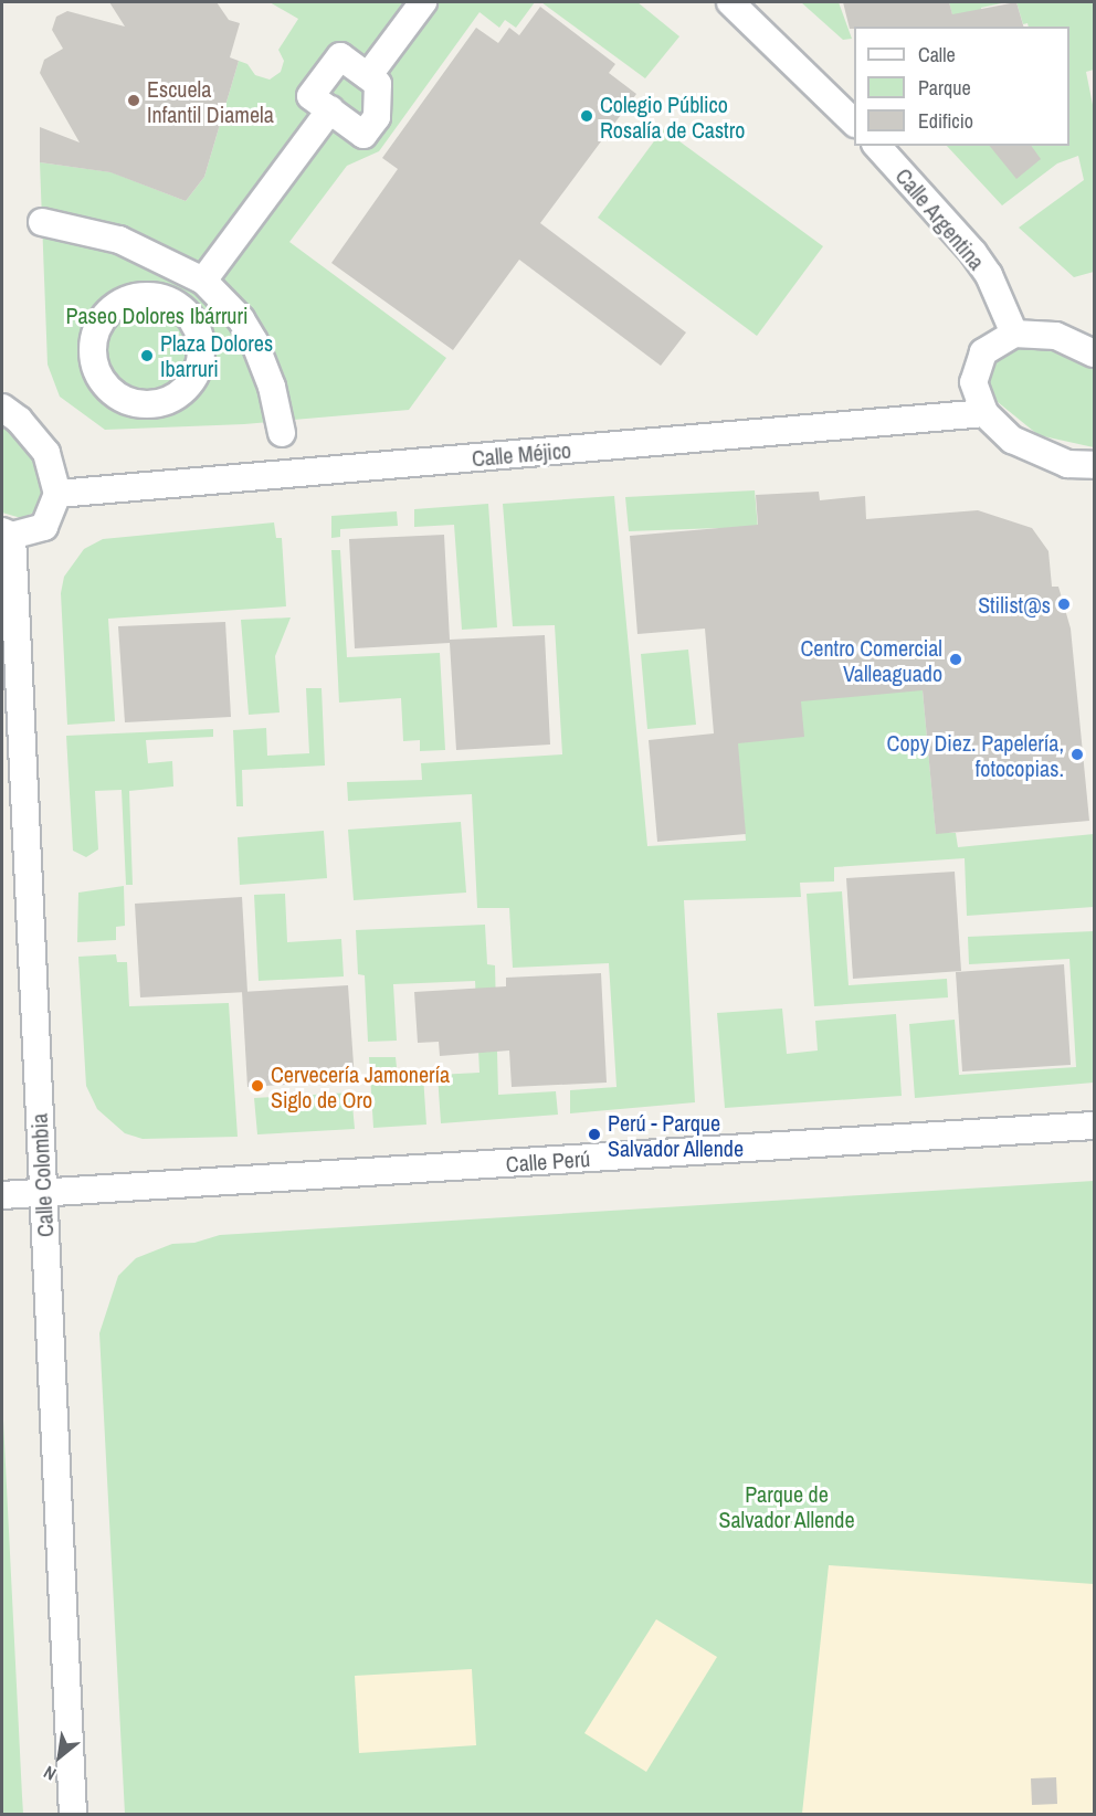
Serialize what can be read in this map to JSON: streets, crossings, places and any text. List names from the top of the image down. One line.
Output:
{"streets":{"street":["Calle Argentina","Calle Méjico","Calle Perú","Calle Colombia"]},"crossings":[["Calle Perú","Calle Colombia"]],"parks":["Paseo Dolores Ibárruri","Parque de Salvador Allende"],"places":["Escuela Infantil Diamela","Colegio Público Rosalía de Castro","Plaza Dolores Ibarruri","Stilist@s","Centro Comercial Valleaguado","Copy Diez. Papelería, fotocopias.","Cervecería Jamonería Siglo de Oro","Perú - Parque Salvador Allende"],"legend":["Calle","Parque","Edificio"],"north":"bottom left"}
